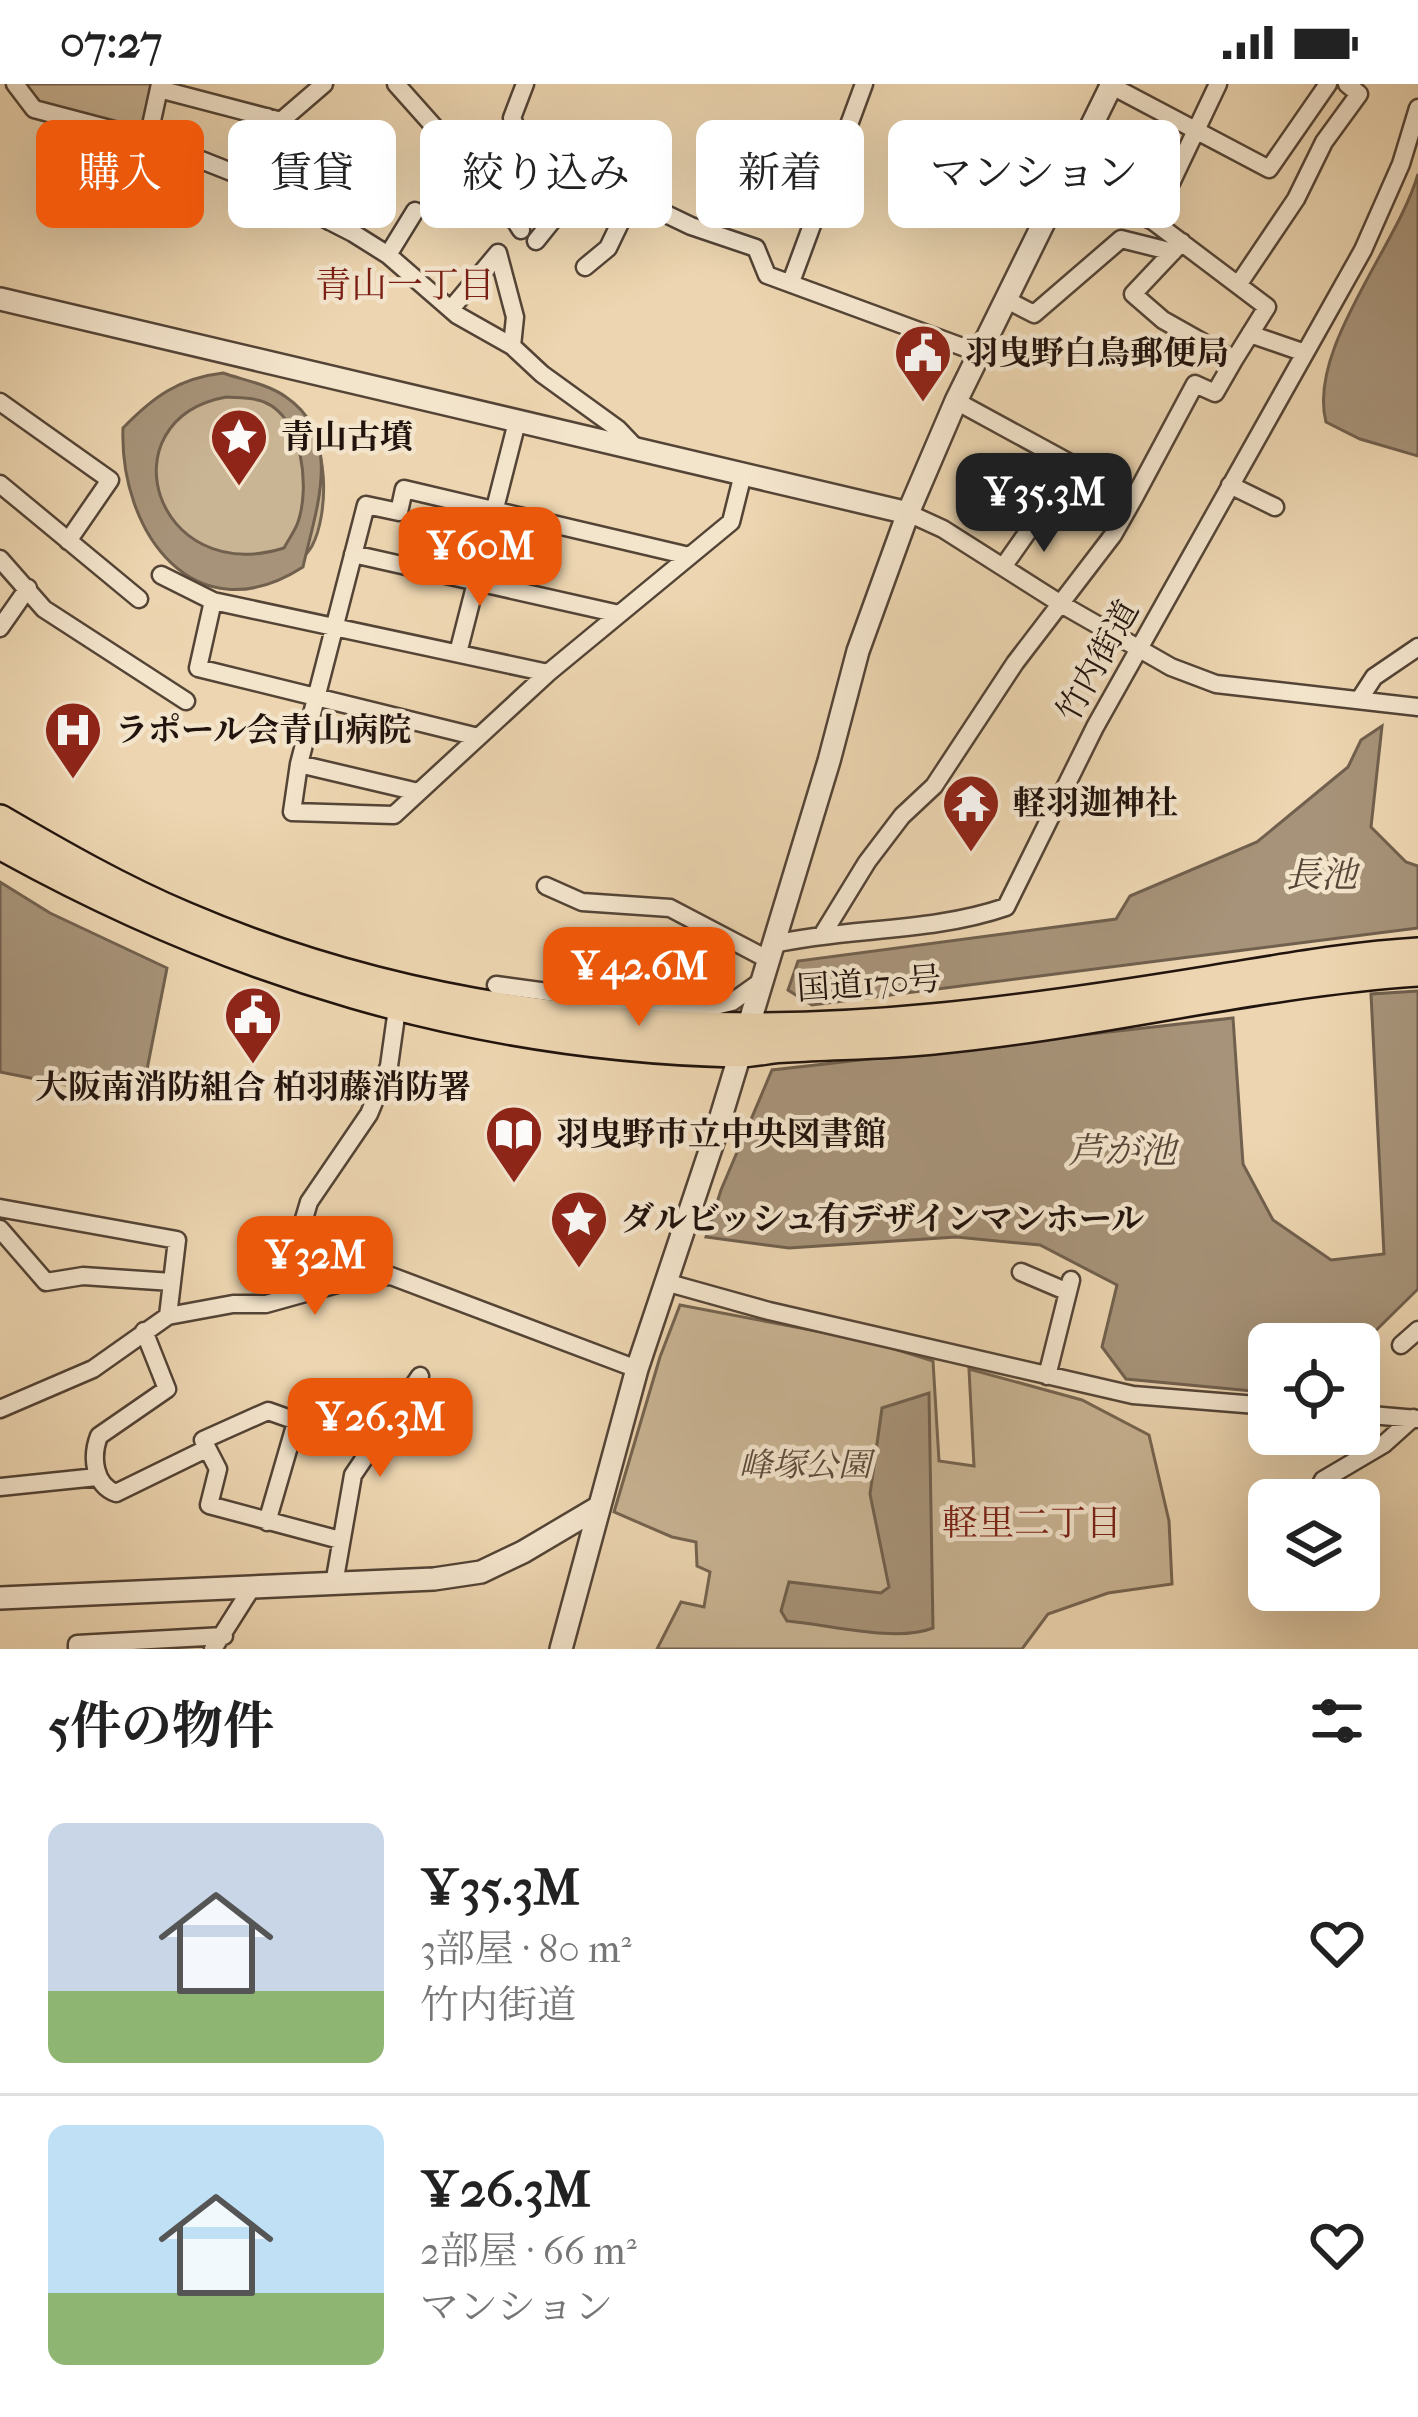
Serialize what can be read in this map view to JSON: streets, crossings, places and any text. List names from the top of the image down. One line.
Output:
{"streets":{"highway":["国道170号"],"street":["竹内街道"]},"districts":["青山一丁目","軽里二丁目"],"water":["長池","芦が池"],"parks":["峰塚公園"],"places":{"public building":["羽曳野白鳥郵便局","大阪南消防組合 柏羽藤消防署"],"place":["青山古墳","ダルビッシュ有デザインマンホール"],"hospital":["ラポール会青山病院"],"temple":["軽羽迦神社"],"library":["羽曳野市立中央図書館"]},"page":{"status":"07:27","chip":["購入","賃貸","絞り込み","新着","マンション"],"price":["¥35.3M","¥60M","¥42.6M","¥32M","¥26.3M"],"heading":"5件の物件","list":[{"name":"¥35.3M","note":"3部屋 · 80 m² · 竹内街道"},{"name":"¥26.3M","note":"2部屋 · 66 m² · マンション"}]}}
